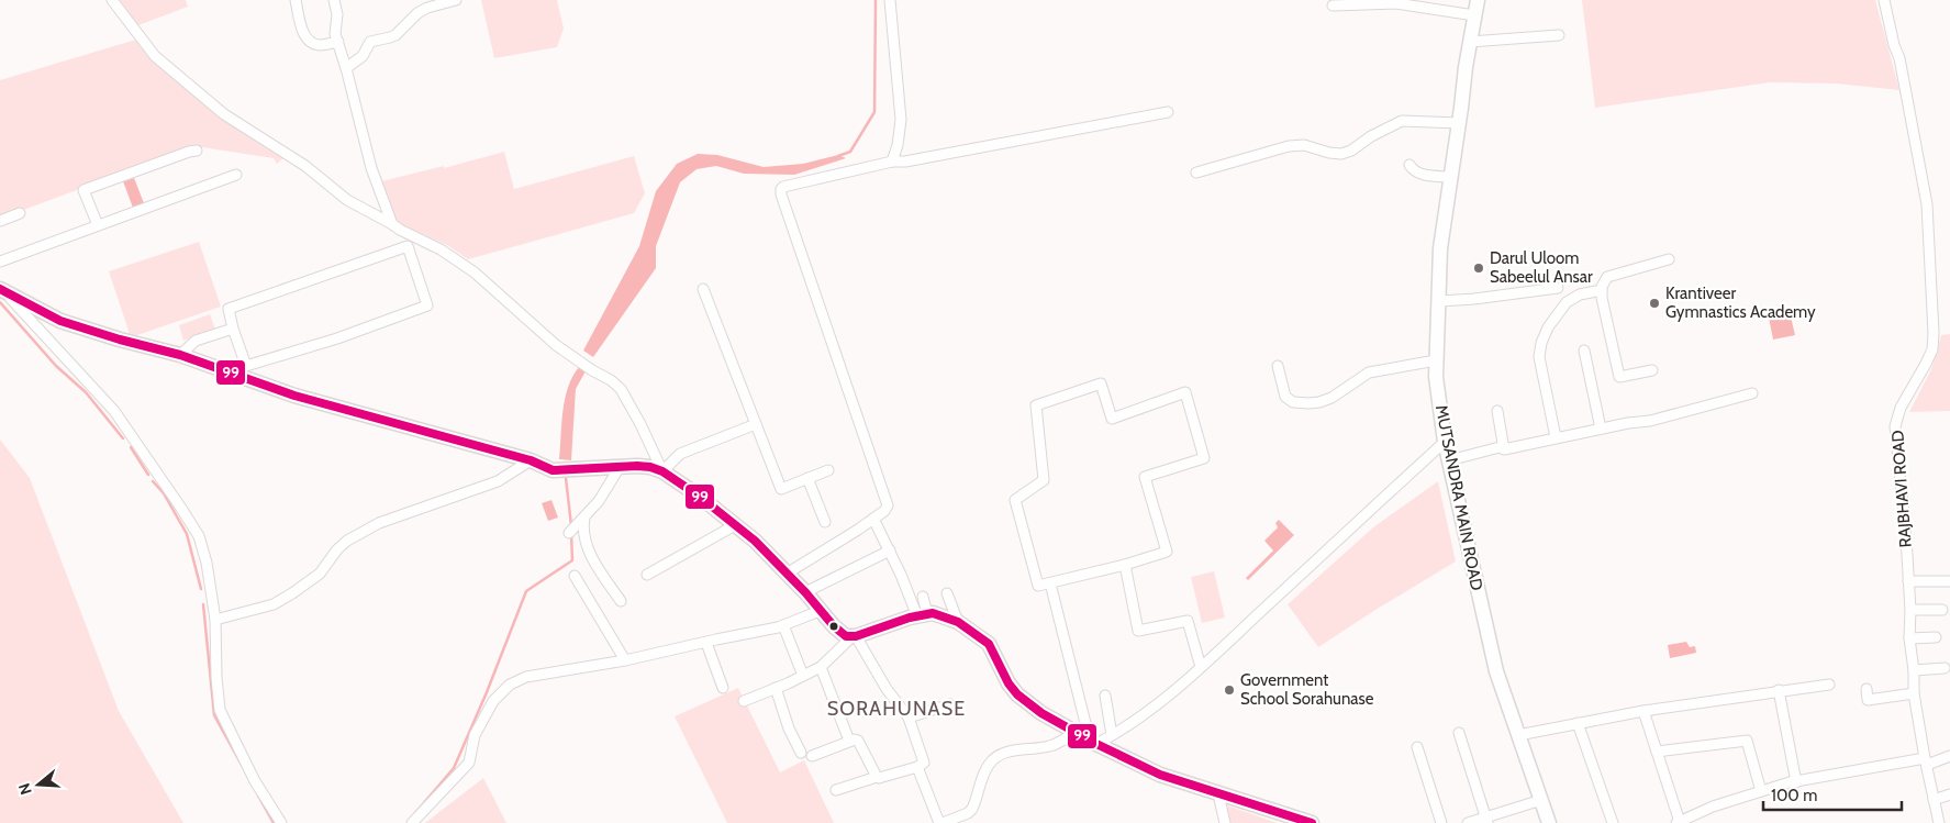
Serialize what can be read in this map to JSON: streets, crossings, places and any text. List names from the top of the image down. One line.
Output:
{"streets":{"street":["RAJBHAVI ROAD","MUTSANDRA MAIN ROAD"]},"districts":["SORAHUNASE"],"places":["Darul Uloom Sabeelul Ansar","Krantiveer Gymnastics Academy","Government School Sorahunase"],"lines":["transit line 99"],"scale_bar":"100 m","north":"left"}
